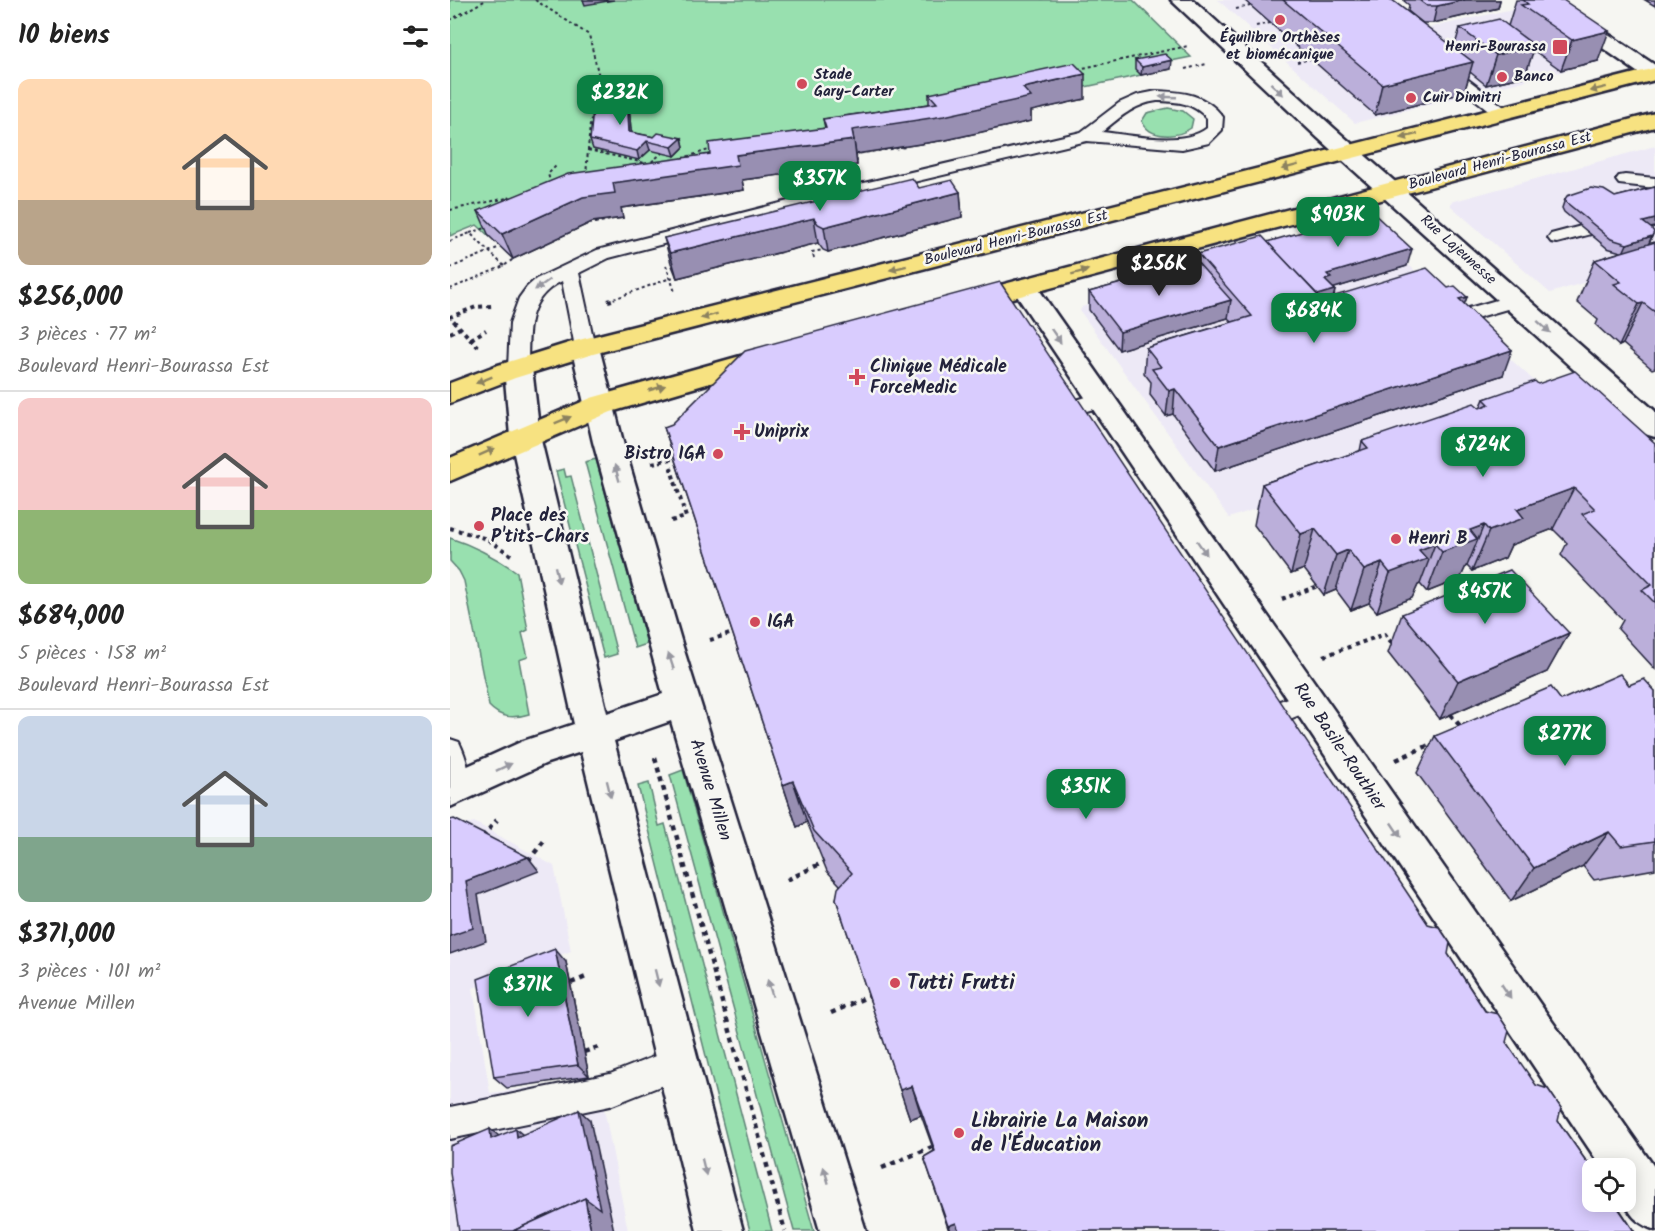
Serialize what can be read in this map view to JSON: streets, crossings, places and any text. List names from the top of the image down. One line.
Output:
{"streets":{"main road":["Boulevard Henri-Bourassa Est"],"street":["Rue Lajeunesse","Rue Basile-Routhier","Avenue Millen"]},"crossings":[["Boulevard Henri-Bourassa Est","Rue Lajeunesse"],["Boulevard Henri-Bourassa Est","Rue Basile-Routhier"],["Boulevard Henri-Bourassa Est","Avenue Millen"]],"one_way":["Rue Lajeunesse","Rue Basile-Routhier"],"places":{"other":["Équilibre Orthèses et biomécanique","Banco","Stade Gary-Carter","Cuir Dimitri","Bistro IGA","Place des P'tits-Chars","Henri B","IGA","Tutti Frutti","Librairie La Maison de l'Éducation"],"transit":["Henri-Bourassa"],"health":["Clinique Médicale ForceMedic","Uniprix"]},"page":{"heading":"10 biens","list":[{"name":"$256,000","note":"3 pièces · 77 m² · Boulevard Henri-Bourassa Est"},{"name":"$684,000","note":"5 pièces · 158 m² · Boulevard Henri-Bourassa Est"},{"name":"$371,000","note":"3 pièces · 101 m² · Avenue Millen"}],"price":["$232K","$357K","$903K","$256K","$684K","$724K","$457K","$277K","$351K","$371K"]}}
